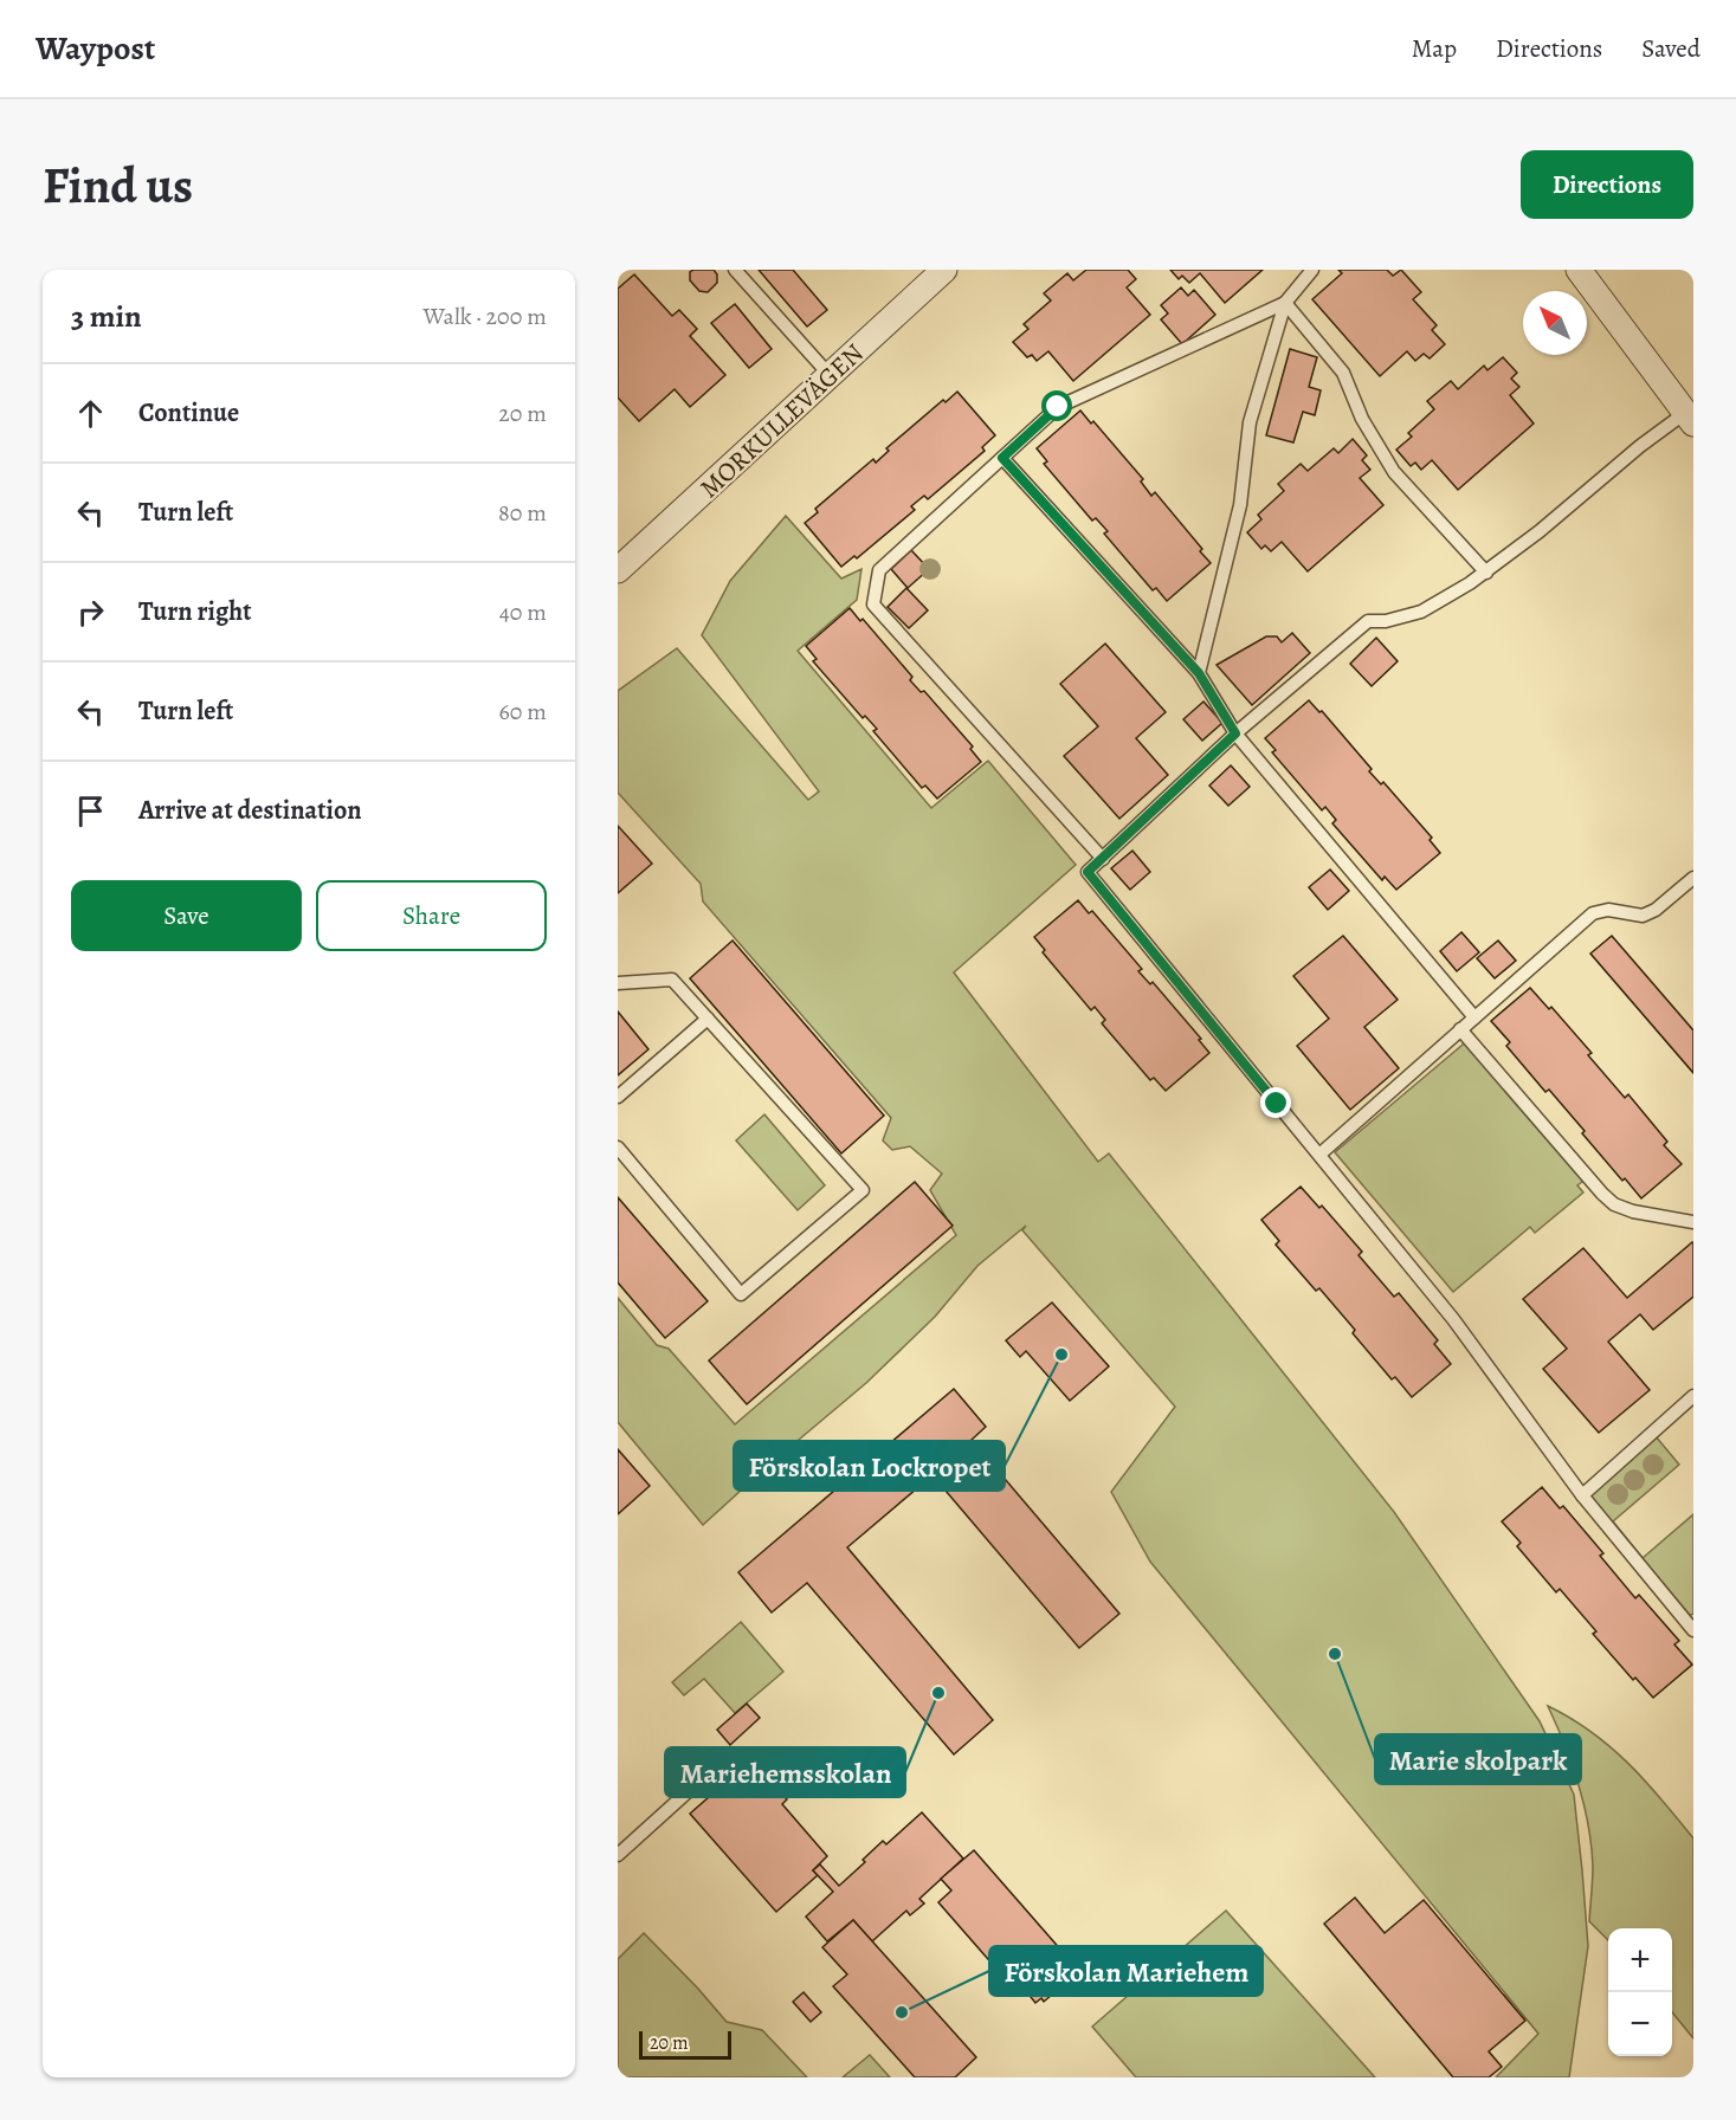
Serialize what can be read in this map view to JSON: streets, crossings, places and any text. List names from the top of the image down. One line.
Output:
{"streets":{"street":["MORKULLEVÄGEN"]},"places":["Förskolan Lockropet","Marie skolpark","Mariehemsskolan","Förskolan Mariehem"],"scale_bar":"20 m","north":"top left","page":{"header":"Waypost","nav":["Map","Directions","Saved"],"buttons":["Directions",["Save","Share"]],"title":"Find us","heading":["3 min","Walk · 200 m"],"list":[["Continue","20 m"],["Turn left","80 m"],["Turn right","40 m"],["Turn left","60 m"],"Arrive at destination"],"map_buttons":["+","−"],"scale":"20 m"}}
